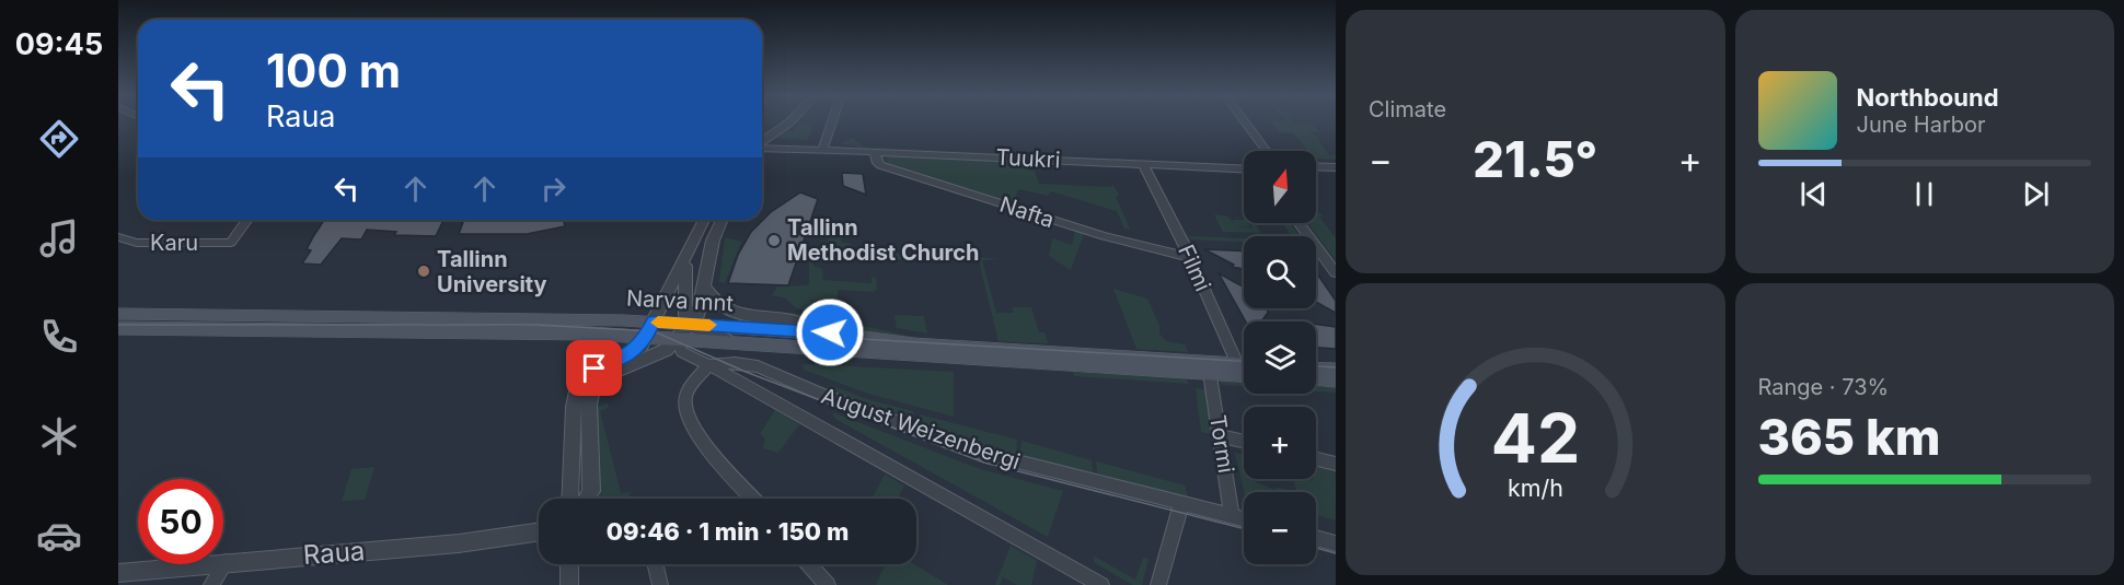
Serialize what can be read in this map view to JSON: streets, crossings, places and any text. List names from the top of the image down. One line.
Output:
{"streets":{"main road":["Narva mnt"],"street":["Tuukri","Nafta","Karu","Filmi","August Weizenbergi","Tormi","Raua"]},"crossings":[["Tuukri","Nafta"],["Tuukri","Filmi"],["Nafta","Filmi"],["Narva mnt","Tormi"],["August Weizenbergi","Tormi"]],"places":["Tallinn Methodist Church","Tallinn University"],"north":"top","page":{"tabs":"09:45","tile":["Climate",["Range · 73%","365 km"]],"turn":["100 m","Raua"],"song":["Northbound","June Harbor"],"heat":["−","21.5°","+"],"map_buttons":["+","−"],"limit":"50","trip":"09:46 · 1 min · 150 m","gauge":["42","km/h"]}}
